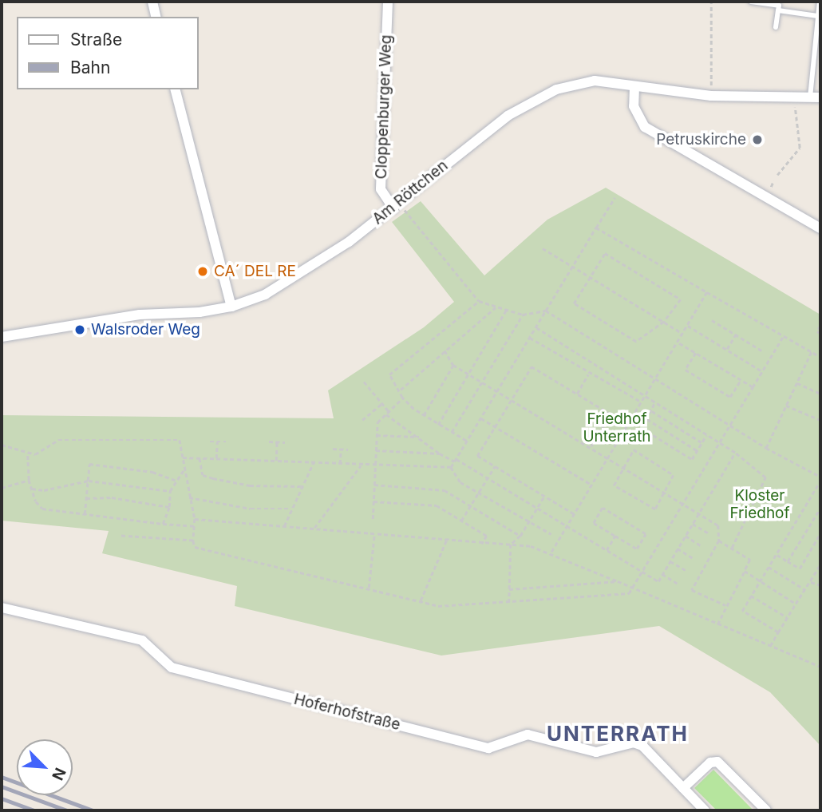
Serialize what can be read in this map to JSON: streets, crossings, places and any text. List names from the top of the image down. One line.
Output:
{"streets":{"street":["Cloppenburger Weg","Am Röttchen","Hoferhofstraße"]},"crossings":[["Cloppenburger Weg","Am Röttchen"]],"districts":["UNTERRATH"],"parks":["Friedhof Unterrath","Kloster Friedhof"],"places":["Petruskirche","CA´ DEL RE","Walsroder Weg"],"legend":["Straße","Bahn"],"north":"bottom right"}
